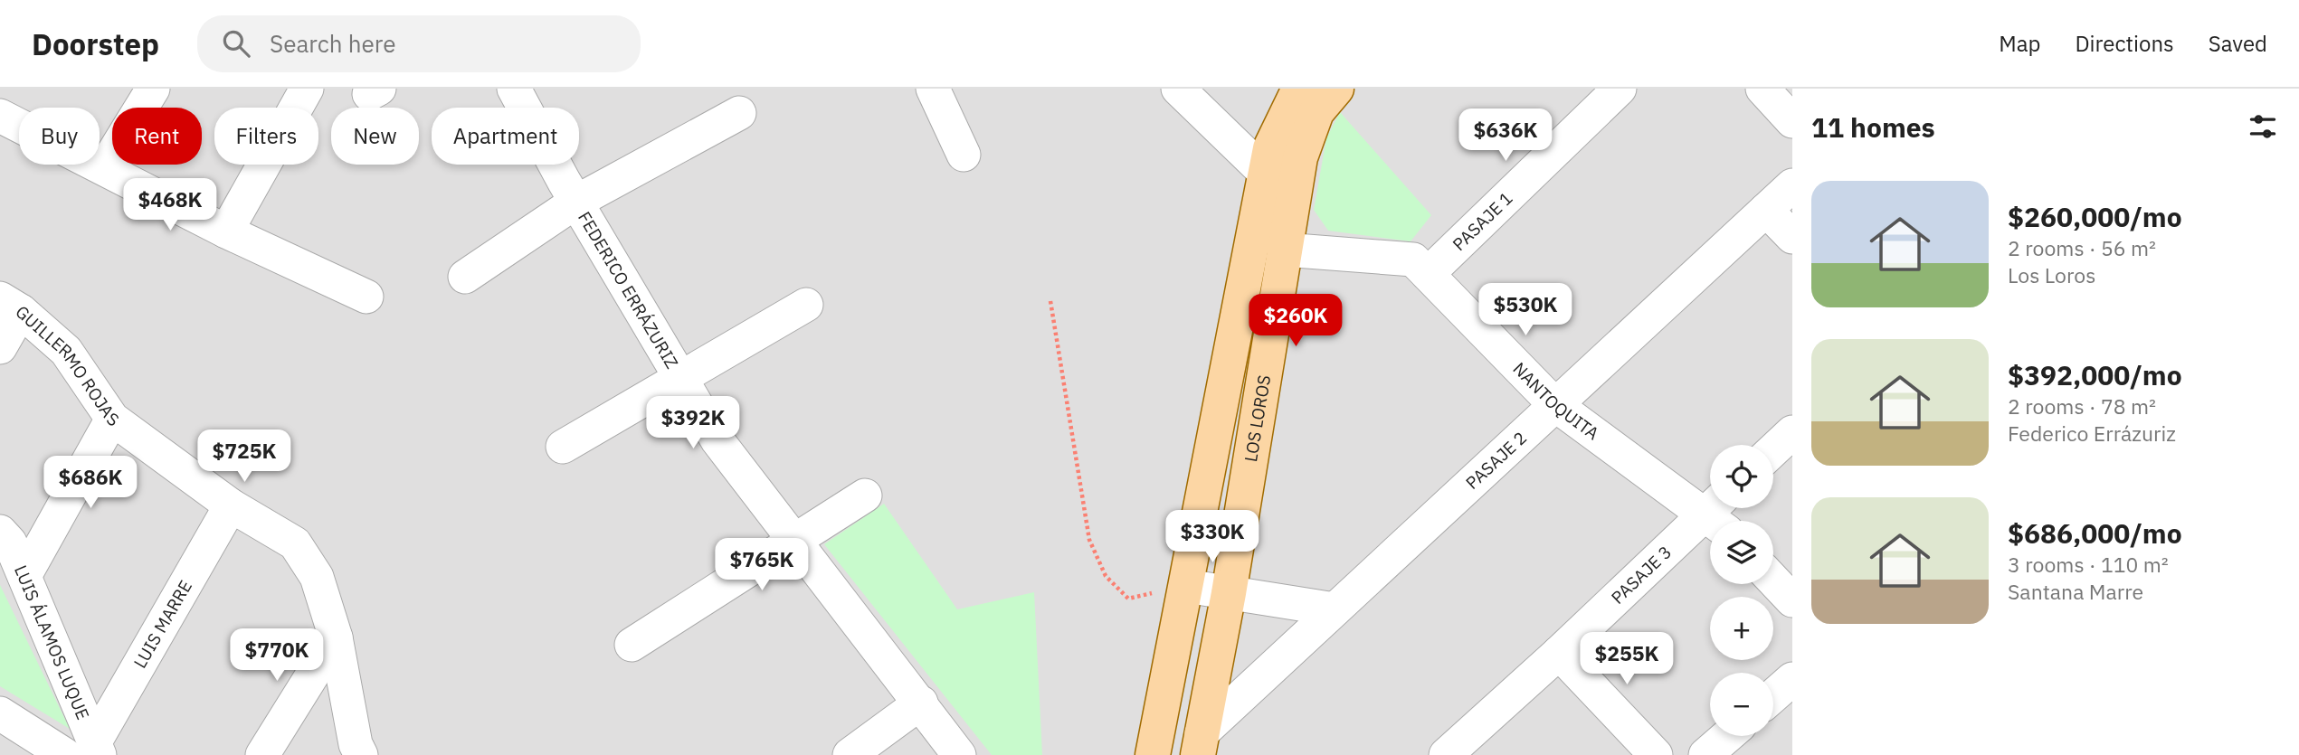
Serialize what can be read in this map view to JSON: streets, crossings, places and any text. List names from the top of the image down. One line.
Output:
{"streets":{"main road":["LOS LOROS"],"street":["PASAJE 1","FEDERICO ERRÁZURIZ","GUILLERMO ROJAS","NANTOQUITA","PASAJE 2","PASAJE 3","LUIS MARRE","LUIS ÁLAMOS LUQUE"]},"crossings":[["PASAJE 1","NANTOQUITA"],["GUILLERMO ROJAS","LUIS MARRE"],["NANTOQUITA","LOS LOROS"],["NANTOQUITA","PASAJE 2"],["NANTOQUITA","PASAJE 3"],["LOS LOROS","PASAJE 2"],["LUIS MARRE","LUIS ÁLAMOS LUQUE"]],"page":{"header":"Doorstep","search":"Search here","nav":["Map","Directions","Saved"],"heading":"11 homes","chip":["Buy","Rent","Filters","New","Apartment"],"price":["$636K","$468K","$530K","$260K","$392K","$725K","$686K","$330K","$765K","$770K","$255K"],"list":[{"name":"$260,000/mo","note":"2 rooms · 56 m² · Los Loros"},{"name":"$392,000/mo","note":"2 rooms · 78 m² · Federico Errázuriz"},{"name":"$686,000/mo","note":"3 rooms · 110 m² · Santana Marre"}],"map_buttons":["+","−"]}}
